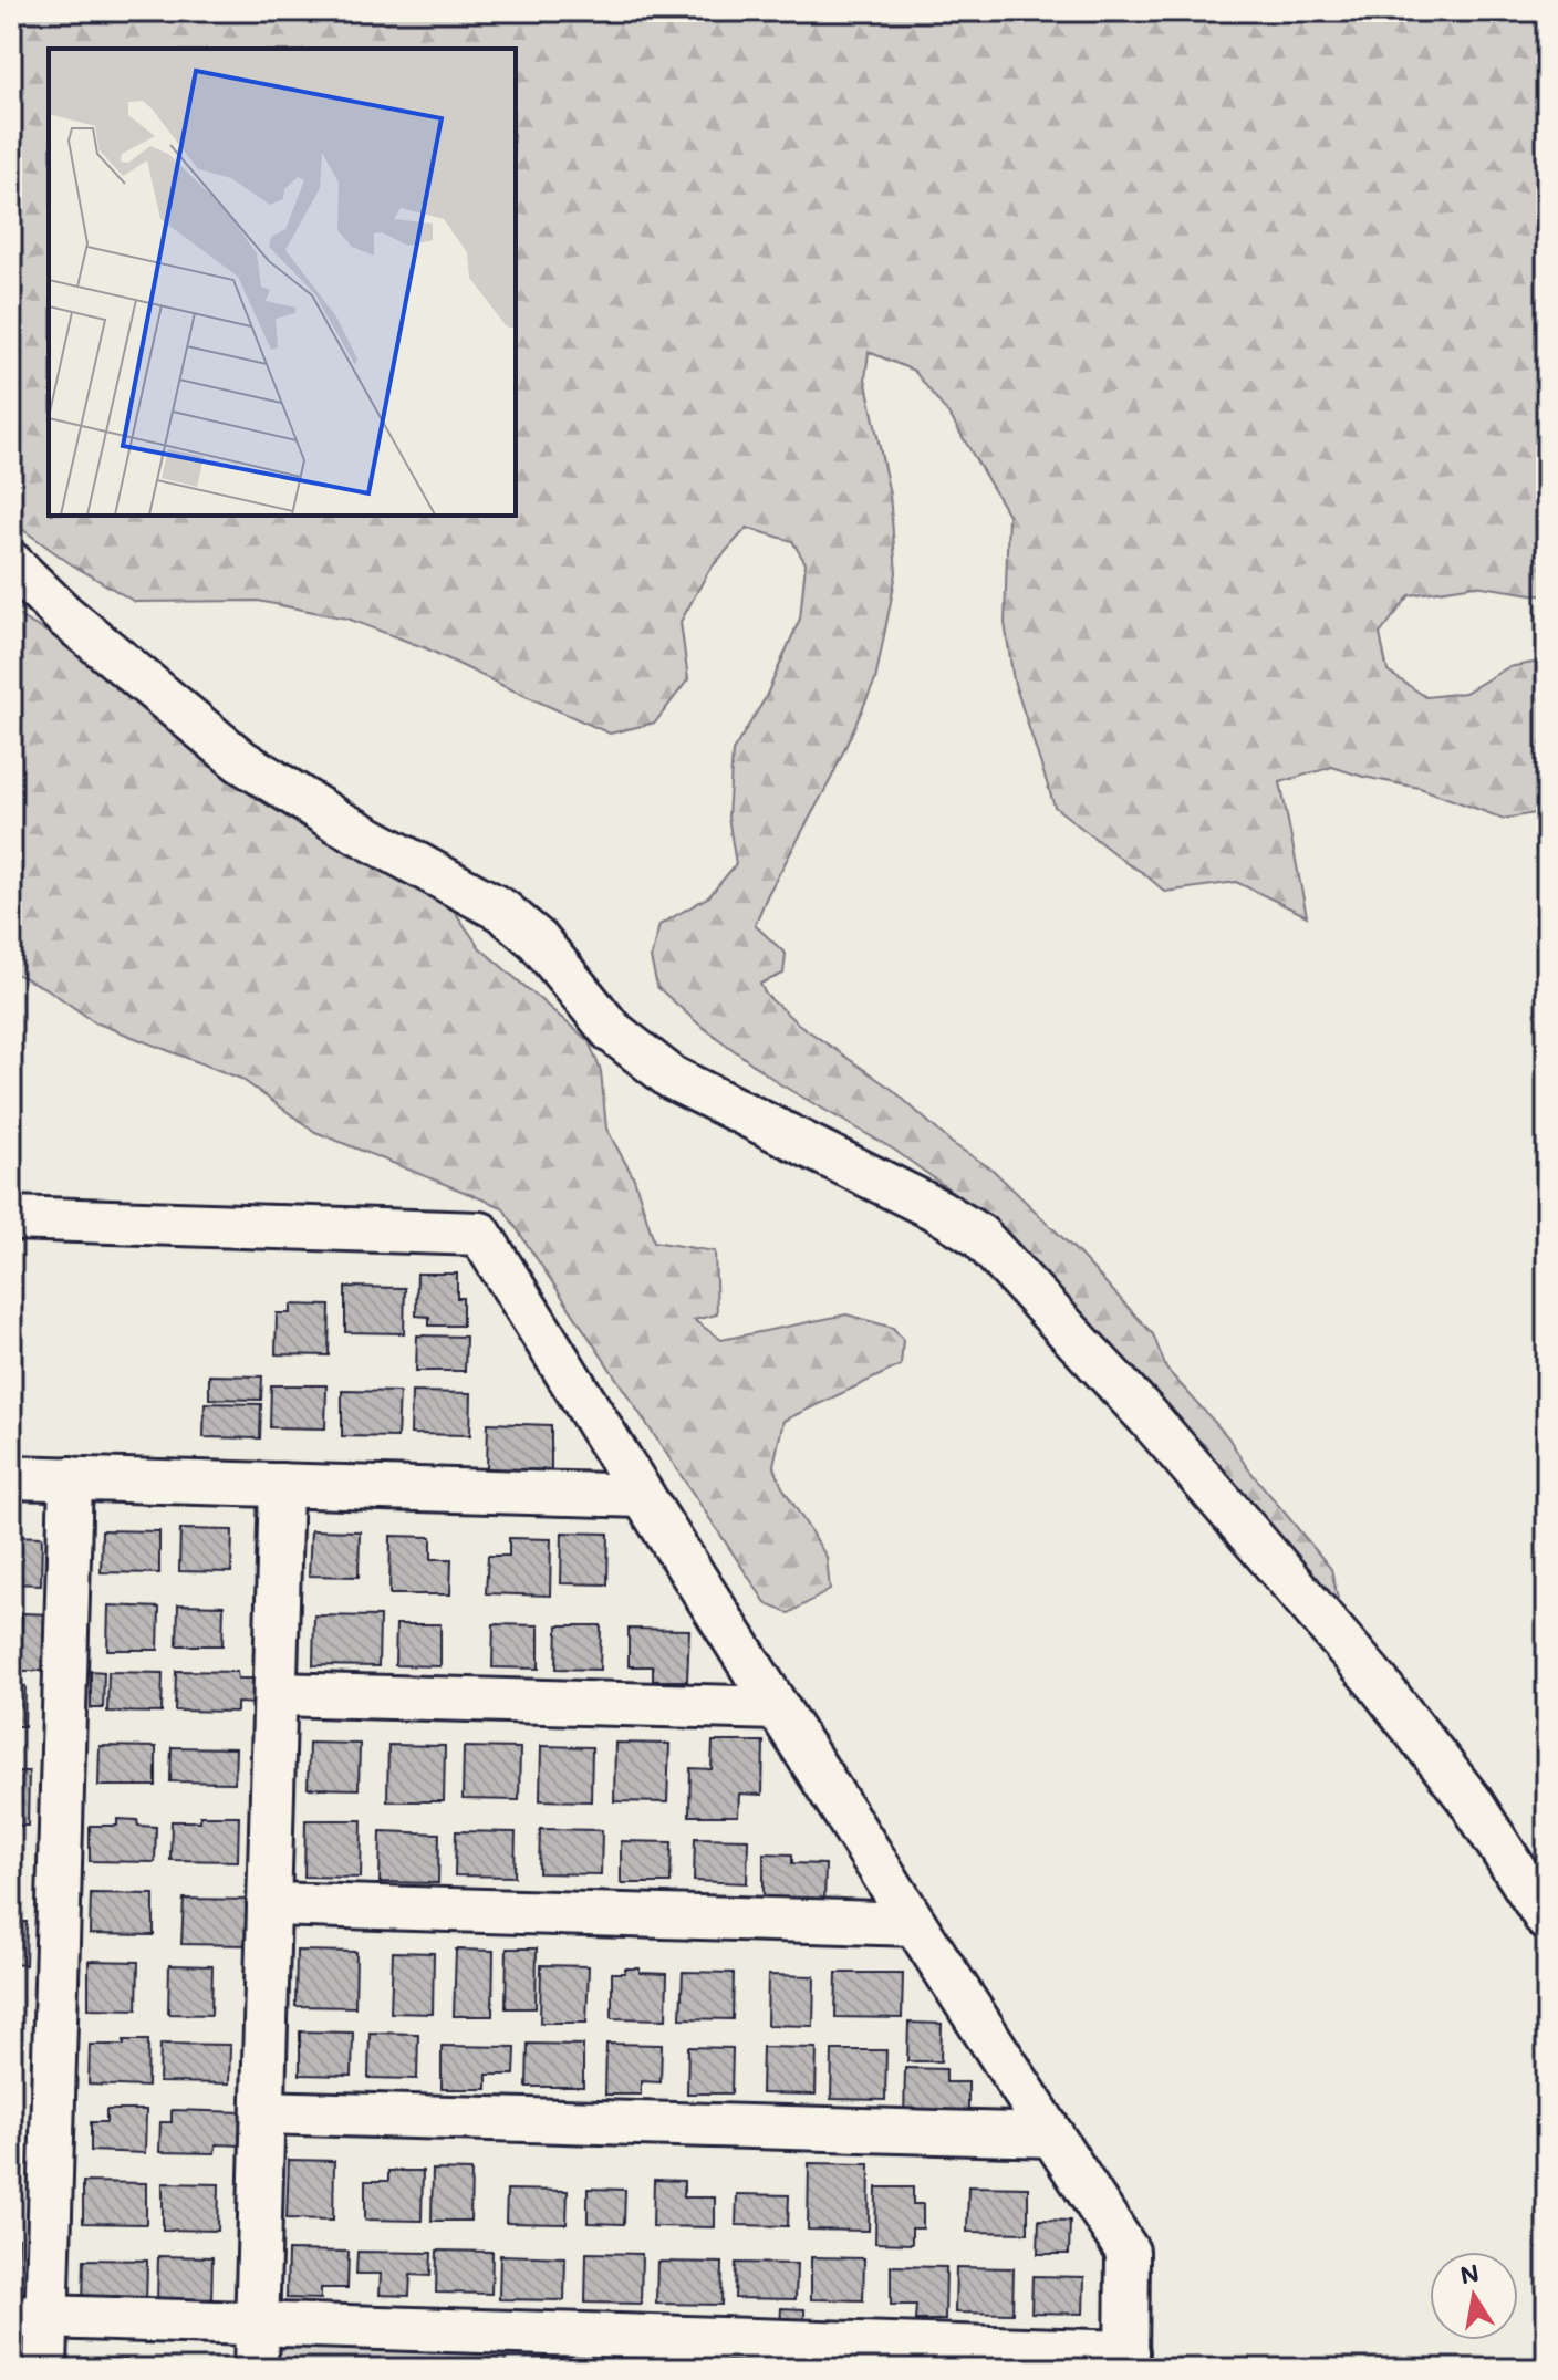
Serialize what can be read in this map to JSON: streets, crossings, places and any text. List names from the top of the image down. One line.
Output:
{"north":"top"}
